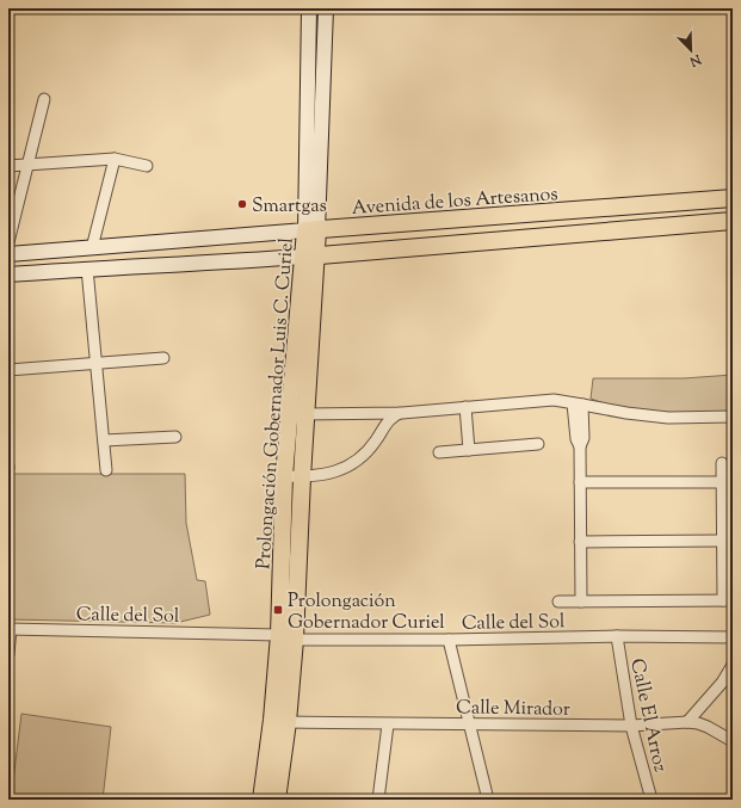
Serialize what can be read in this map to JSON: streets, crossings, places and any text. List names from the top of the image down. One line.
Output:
{"streets":{"main road":["Avenida de los Artesanos","Prolongación Gobernador Luis C. Curiel"],"street":["Calle del Sol","Calle Mirador","Calle El Arroz"]},"crossings":[["Avenida de los Artesanos","Prolongación Gobernador Luis C. Curiel"],["Prolongación Gobernador Luis C. Curiel","Calle del Sol"],["Prolongación Gobernador Luis C. Curiel","Calle Mirador"],["Calle del Sol","Calle El Arroz"],["Calle Mirador","Calle El Arroz"]],"places":{"other":["Smartgas"],"transit":["Prolongación Gobernador Curiel"]},"north":"bottom right"}
